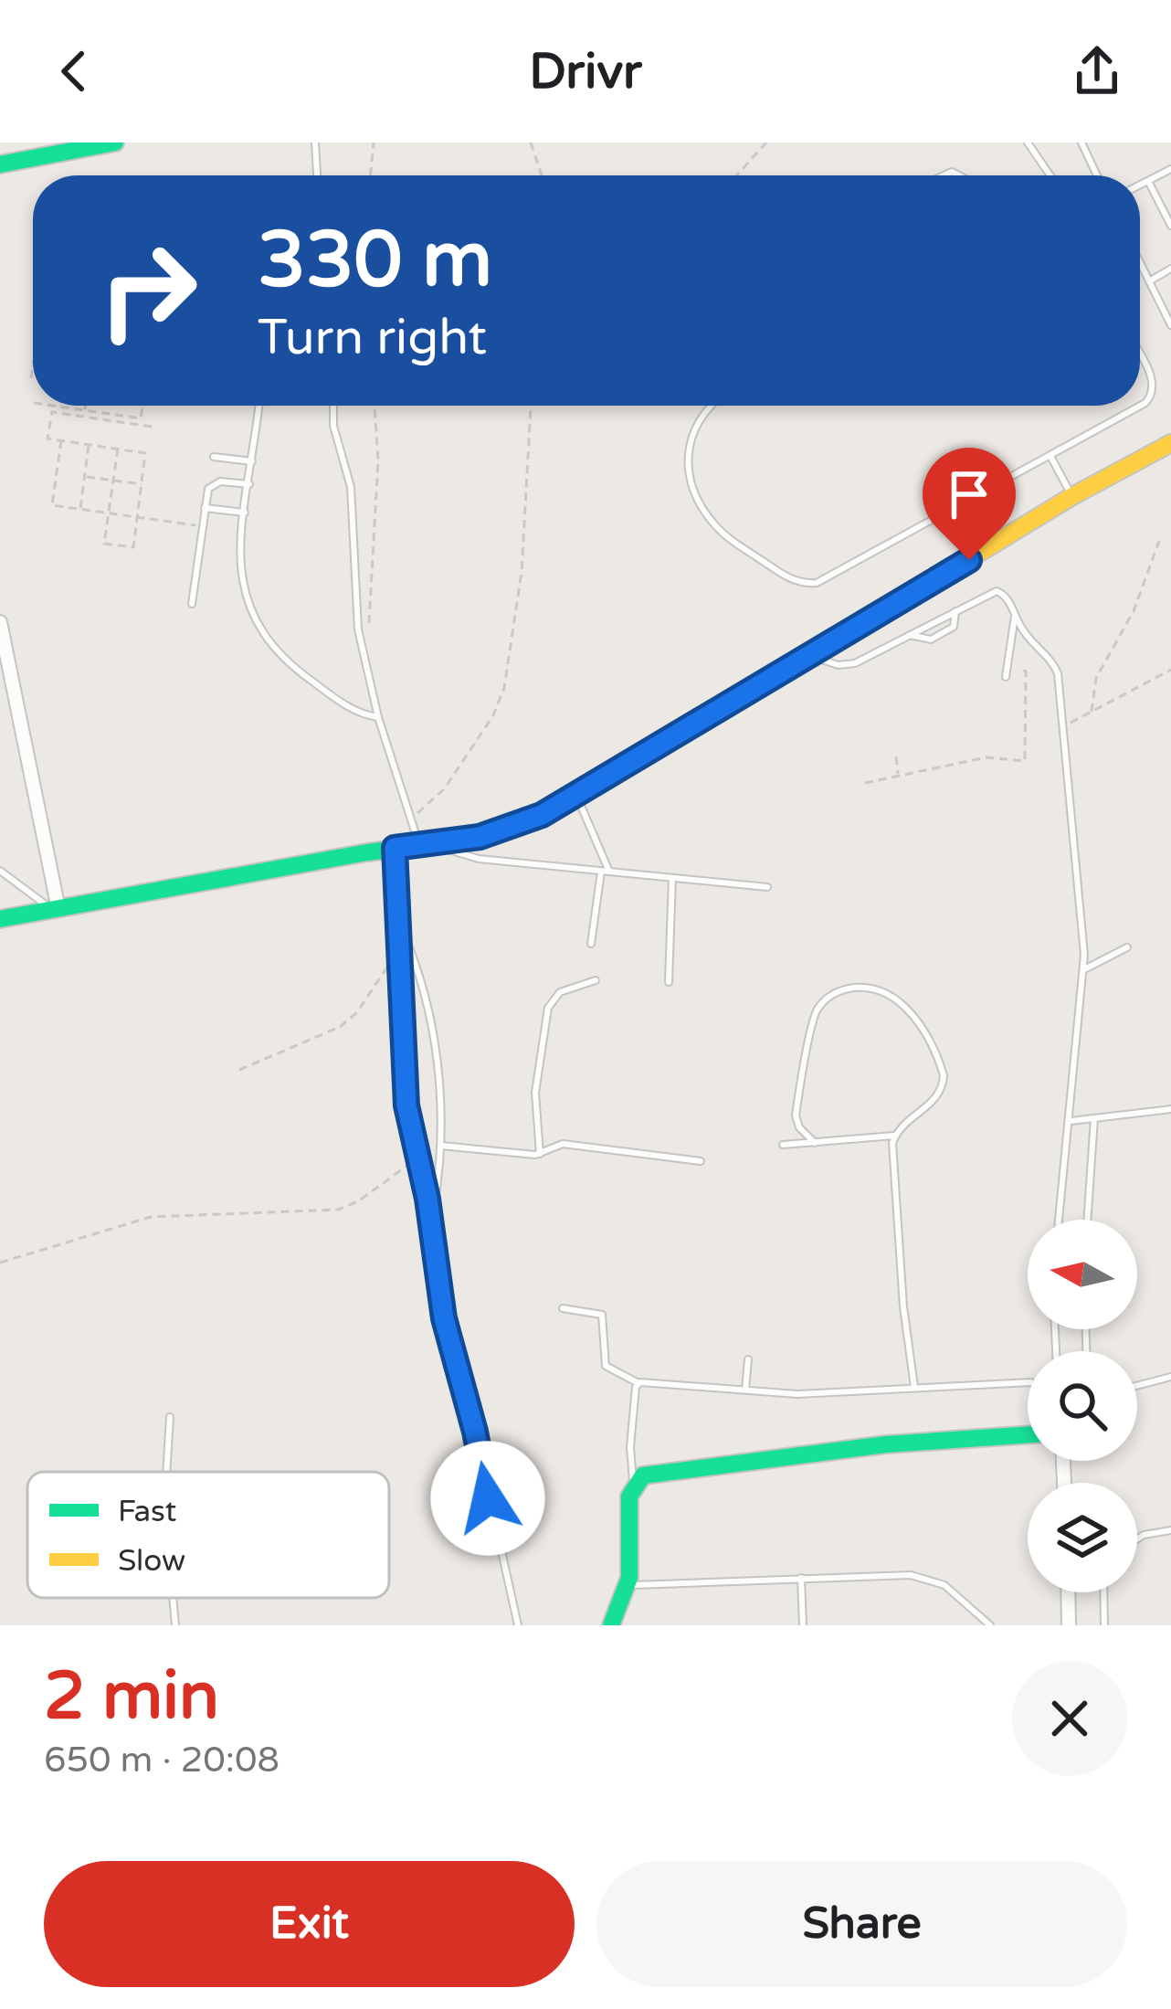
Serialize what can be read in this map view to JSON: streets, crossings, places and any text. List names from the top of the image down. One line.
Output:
{"legend":["Fast","Slow"],"north":"left","page":{"header":"Drivr","turn":["330 m","Turn right"],"heading":["2 min","650 m · 20:08"],"buttons":["Exit","Share"]}}
